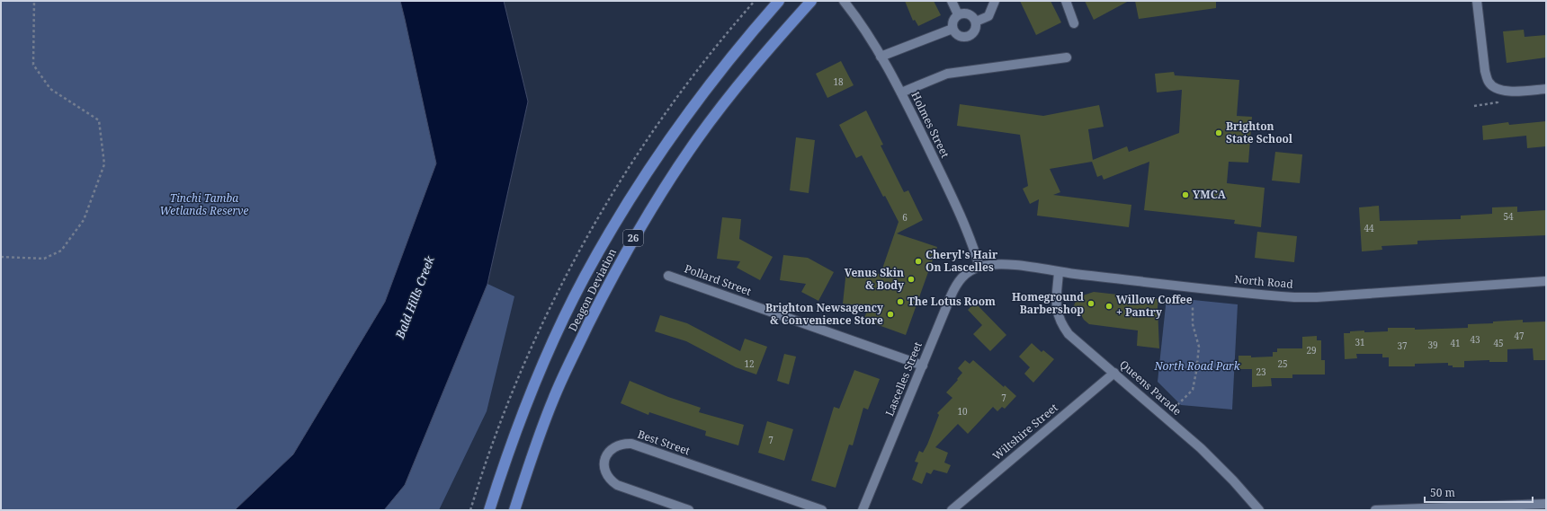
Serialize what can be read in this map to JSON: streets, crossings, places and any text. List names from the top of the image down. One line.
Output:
{"streets":{"highway":["26","Deagon Deviation"],"street":["Holmes Street","Pollard Street","North Road","Lascelles Street","Queens Parade","Wiltshire Street","Best Street"]},"crossings":[["Holmes Street","North Road"],["Holmes Street","Lascelles Street"],["Pollard Street","Lascelles Street"],["North Road","Lascelles Street"],["North Road","Queens Parade"],["Queens Parade","Wiltshire Street"]],"water":["Bald Hills Creek"],"parks":["Tinchi Tamba Wetlands Reserve","North Road Park"],"places":["Brighton State School","YMCA","Cheryl's Hair On Lascelles","Venus Skin & Body","The Lotus Room","Homeground Barbershop","Willow Coffee + Pantry","Brighton Newsagency & Convenience Store"],"house_numbers":["18","54","6","44","47","43","31","41","45","39","37","29","12","25","23","7","10","7"],"scale_bar":"50 m"}
